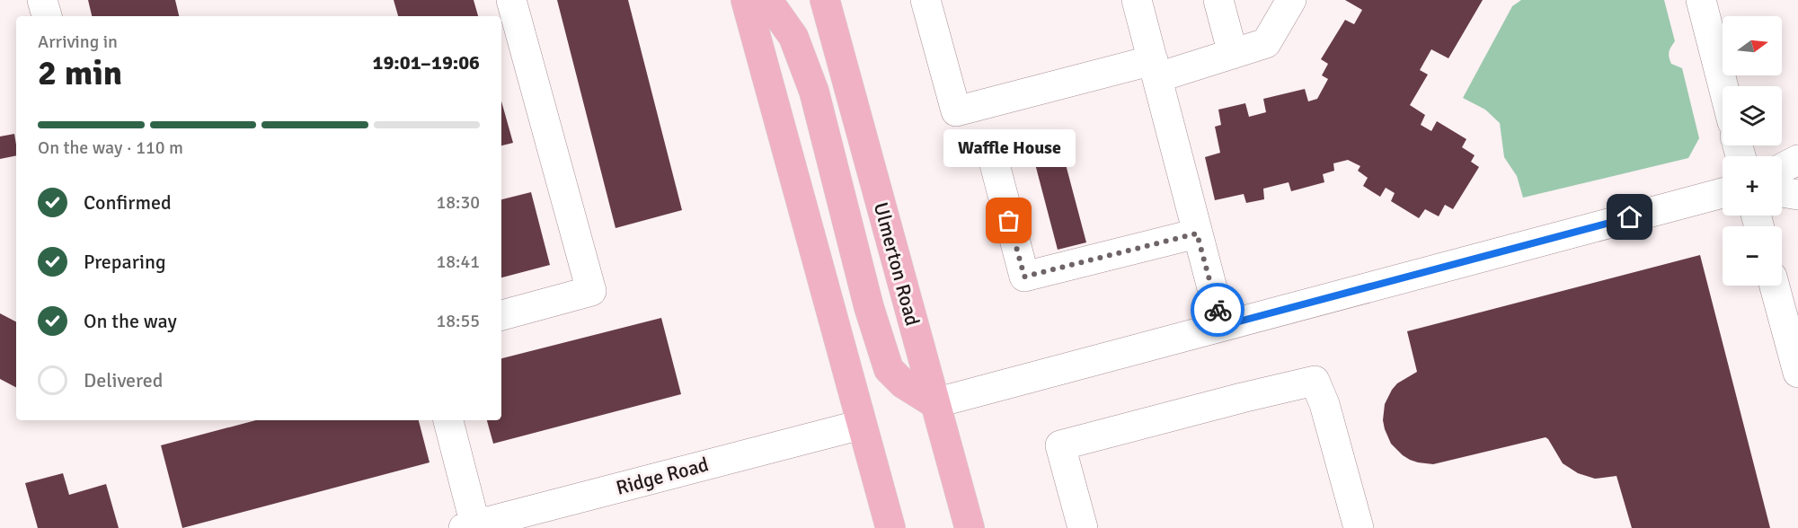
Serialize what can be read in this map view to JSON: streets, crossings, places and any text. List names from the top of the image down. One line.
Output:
{"streets":{"main road":["Ulmerton Road"],"street":["Ridge Road"]},"places":["Waffle House"],"north":"right","page":{"map_buttons":["+","−"],"heading":["2 min","Arriving in","19:01–19:06"],"bar":"On the way · 110 m","bubble":"Waffle House","list":[["Confirmed","18:30"],["Preparing","18:41"],["On the way","18:55"],"Delivered"]}}
